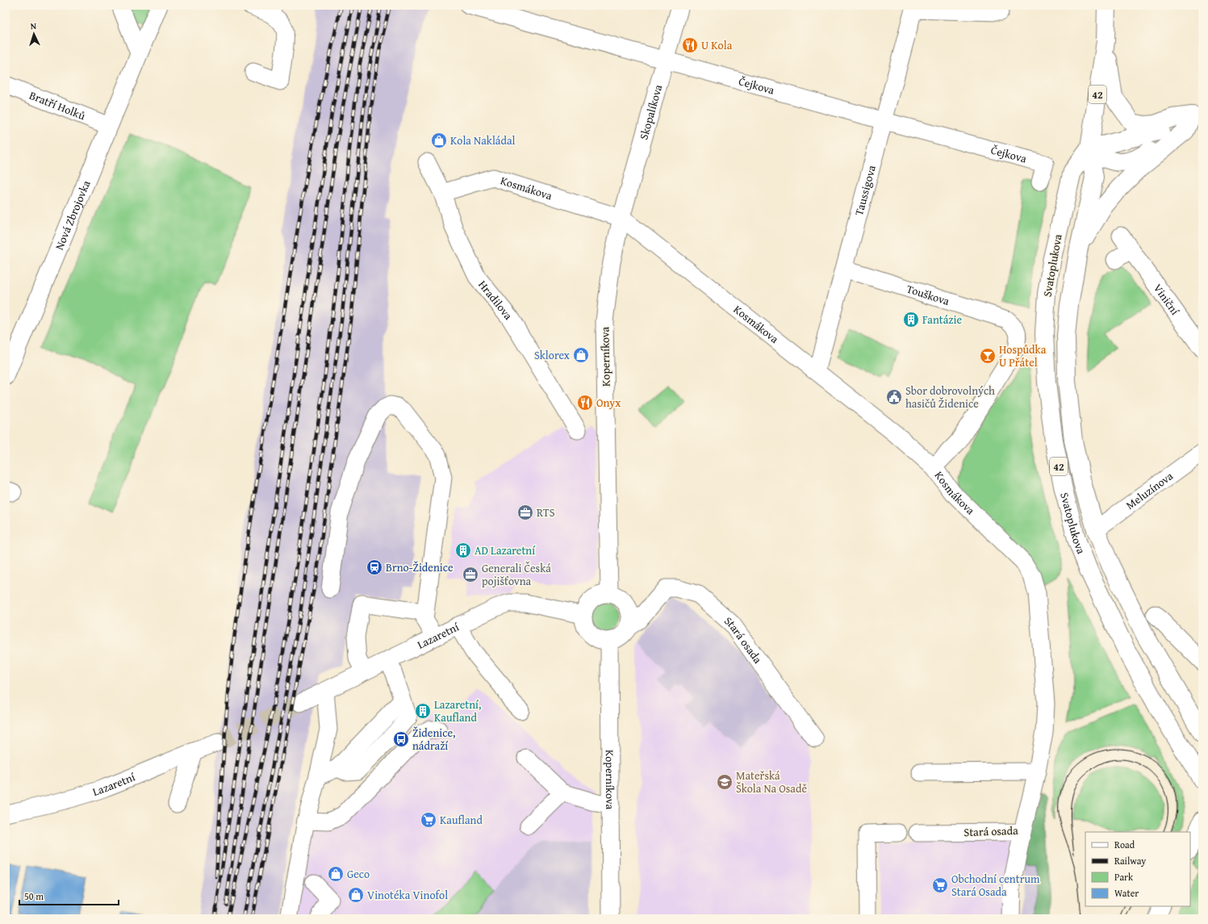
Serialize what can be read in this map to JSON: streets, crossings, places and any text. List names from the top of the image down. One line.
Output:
{"streets":{"main road":["42","Svatoplukova"],"street":["Čejkova","Bratří Holků","Skopalíkova","Kosmákova","Taussigova","Nová Zbrojovka","Touškova","Hradilova","Viniční","Koperníkova","Meluzínova","Lazaretní","Stará osada"]},"crossings":[["Čejkova","Skopalíkova"],["Čejkova","Taussigova"],["Bratří Holků","Nová Zbrojovka"],["Skopalíkova","Kosmákova"],["Skopalíkova","Koperníkova"],["Kosmákova","Taussigova"],["Kosmákova","Touškova"],["Kosmákova","Hradilova"],["Kosmákova","Koperníkova"],["Kosmákova","Stará osada"],["Taussigova","Touškova"],["Svatoplukova","Meluzínova"],["Koperníkova","Lazaretní"],["Koperníkova","Stará osada"],["Lazaretní","Stará osada"]],"places":{"restaurant":["U Kola","Onyx"],"shop":["Kola Nakládal","Sklorex","Geco","Vinotéka Vinofol"],"building":["Fantázie","AD Lazaretní","Lazaretní, Kaufland"],"bar":["Hospůdka U Přátel"],"public building":["Sbor dobrovolných hasičů Židenice"],"office":["RTS","Generali Česká pojišťovna"],"station":["Brno-Židenice"],"bus stop":["Židenice, nádraží"],"school or university":["Mateřská Škola Na Osadě"],"supermarket":["Kaufland","Obchodní centrum Stará Osada"]},"legend":["Road","Railway","Park","Water"],"scale_bar":"50 m","north":"top"}
